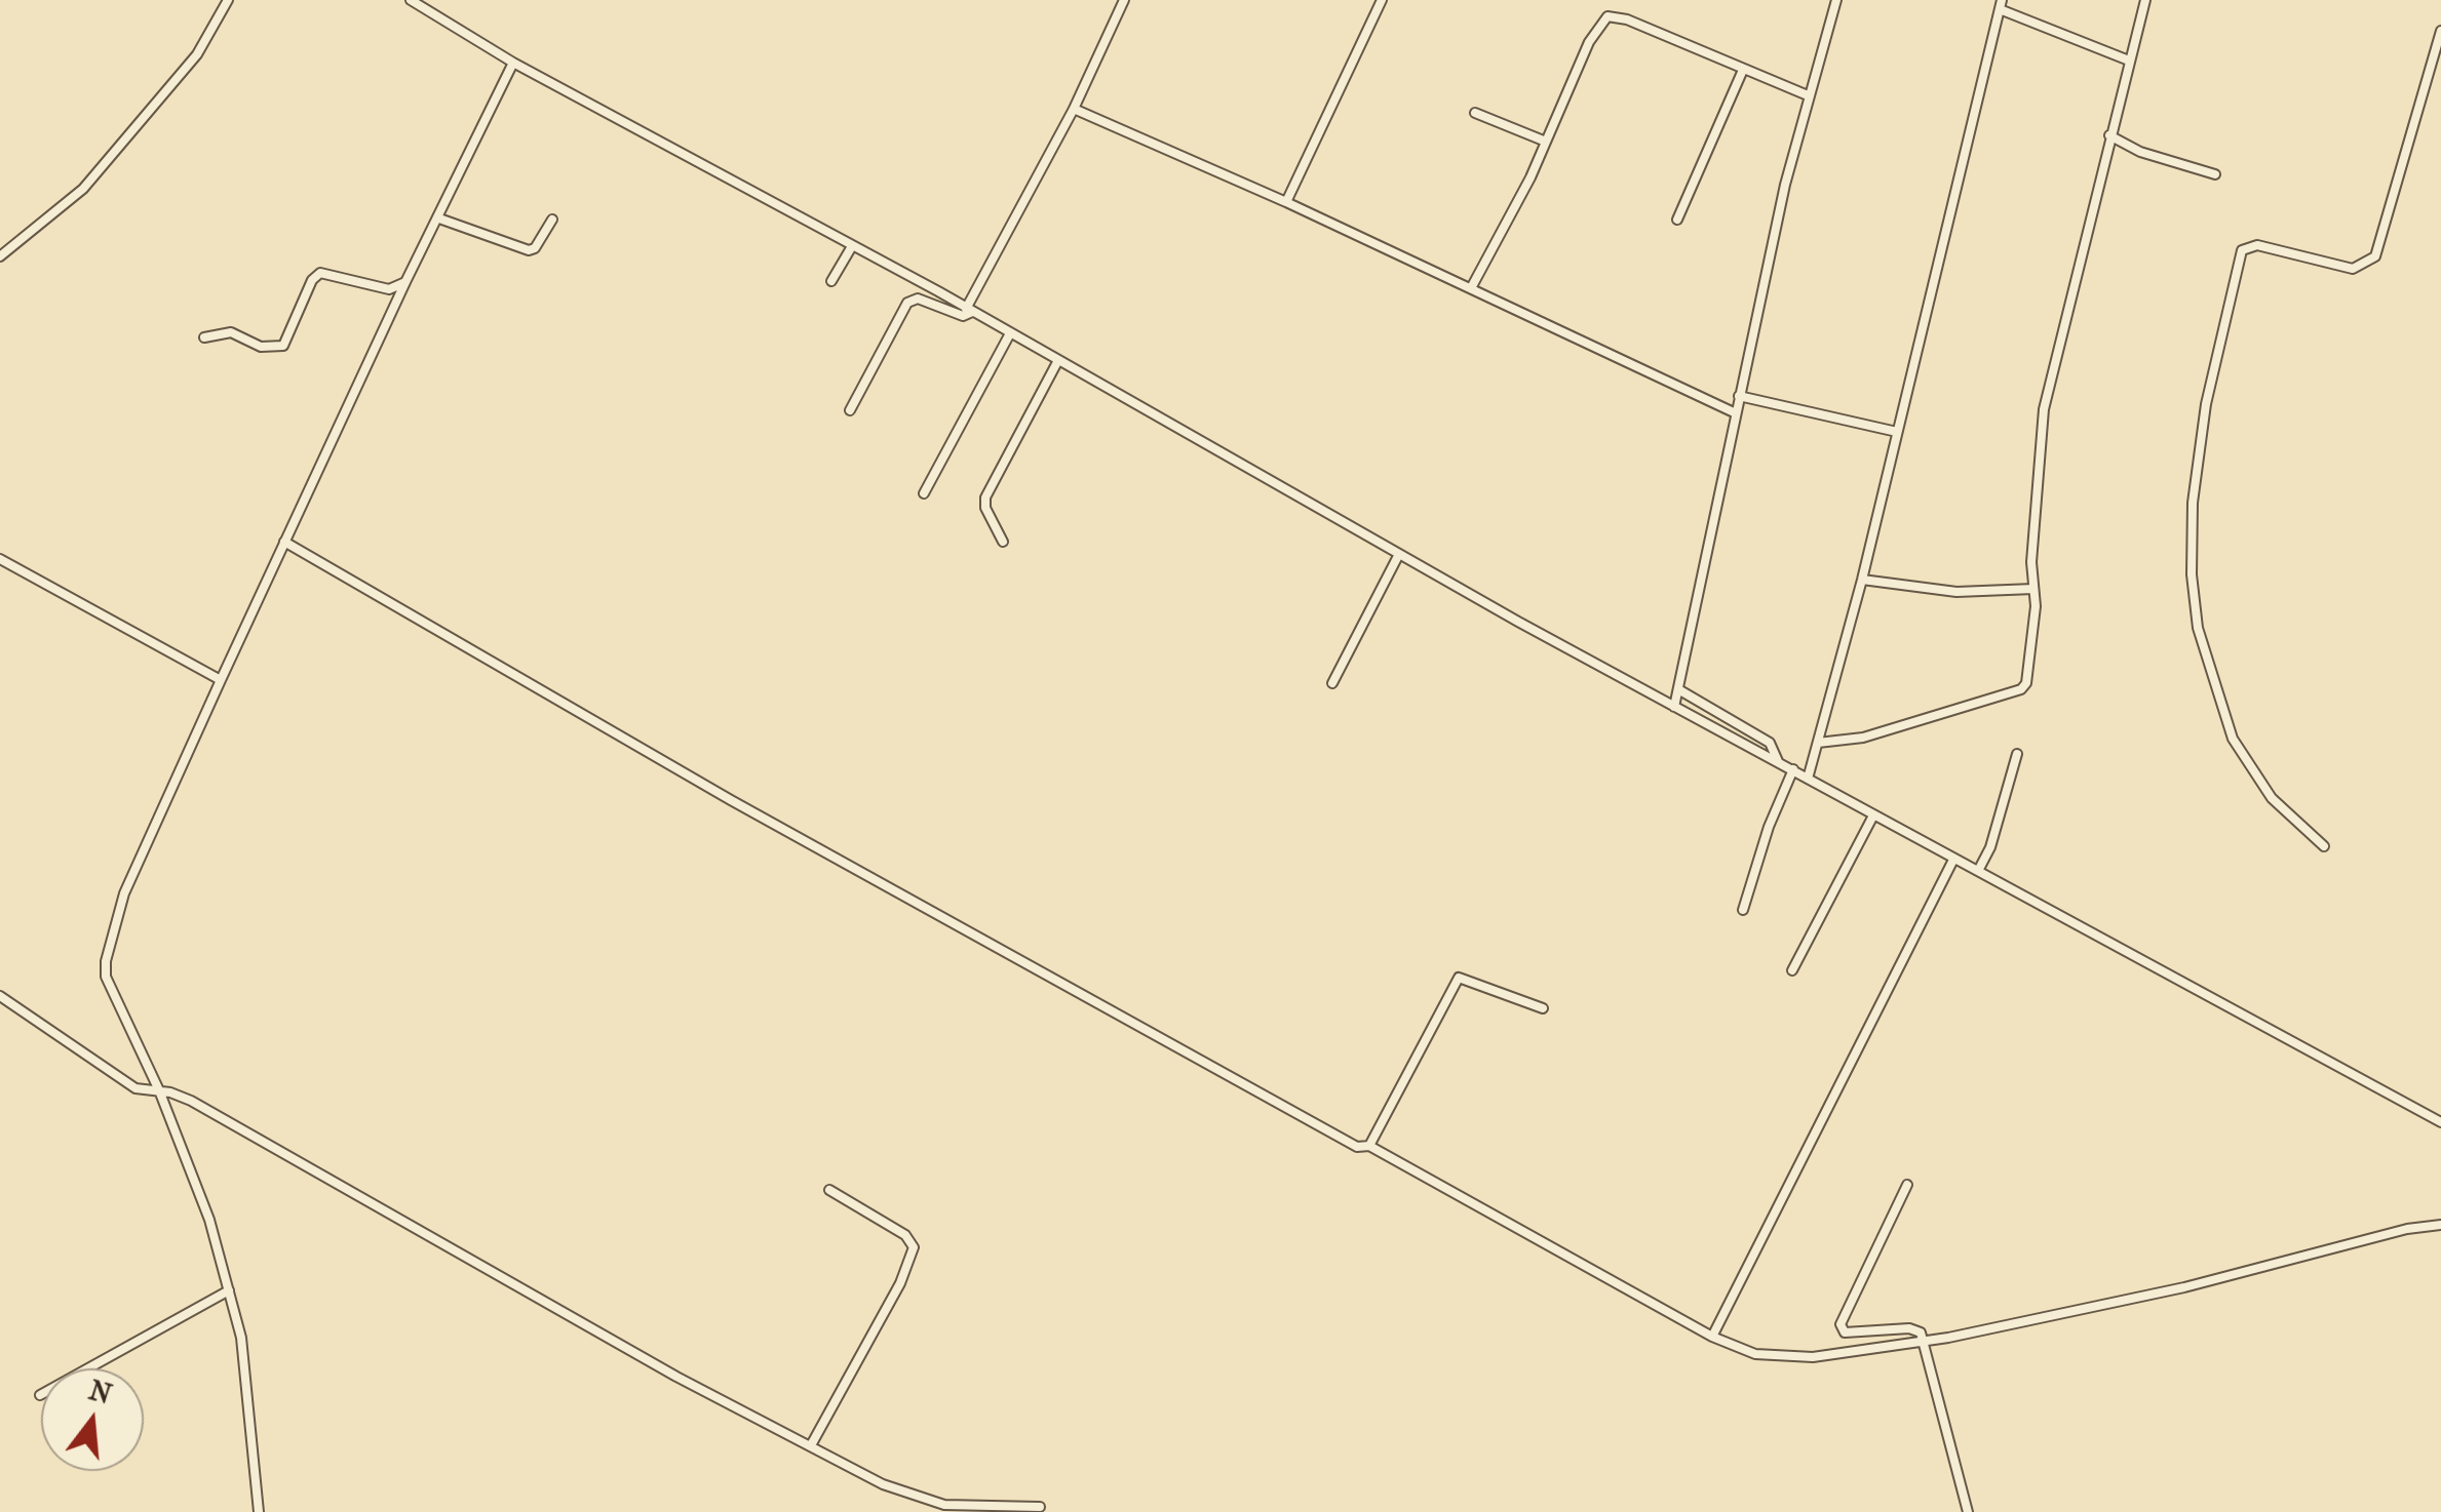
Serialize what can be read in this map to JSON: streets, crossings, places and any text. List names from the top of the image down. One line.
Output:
{"north":"top"}
